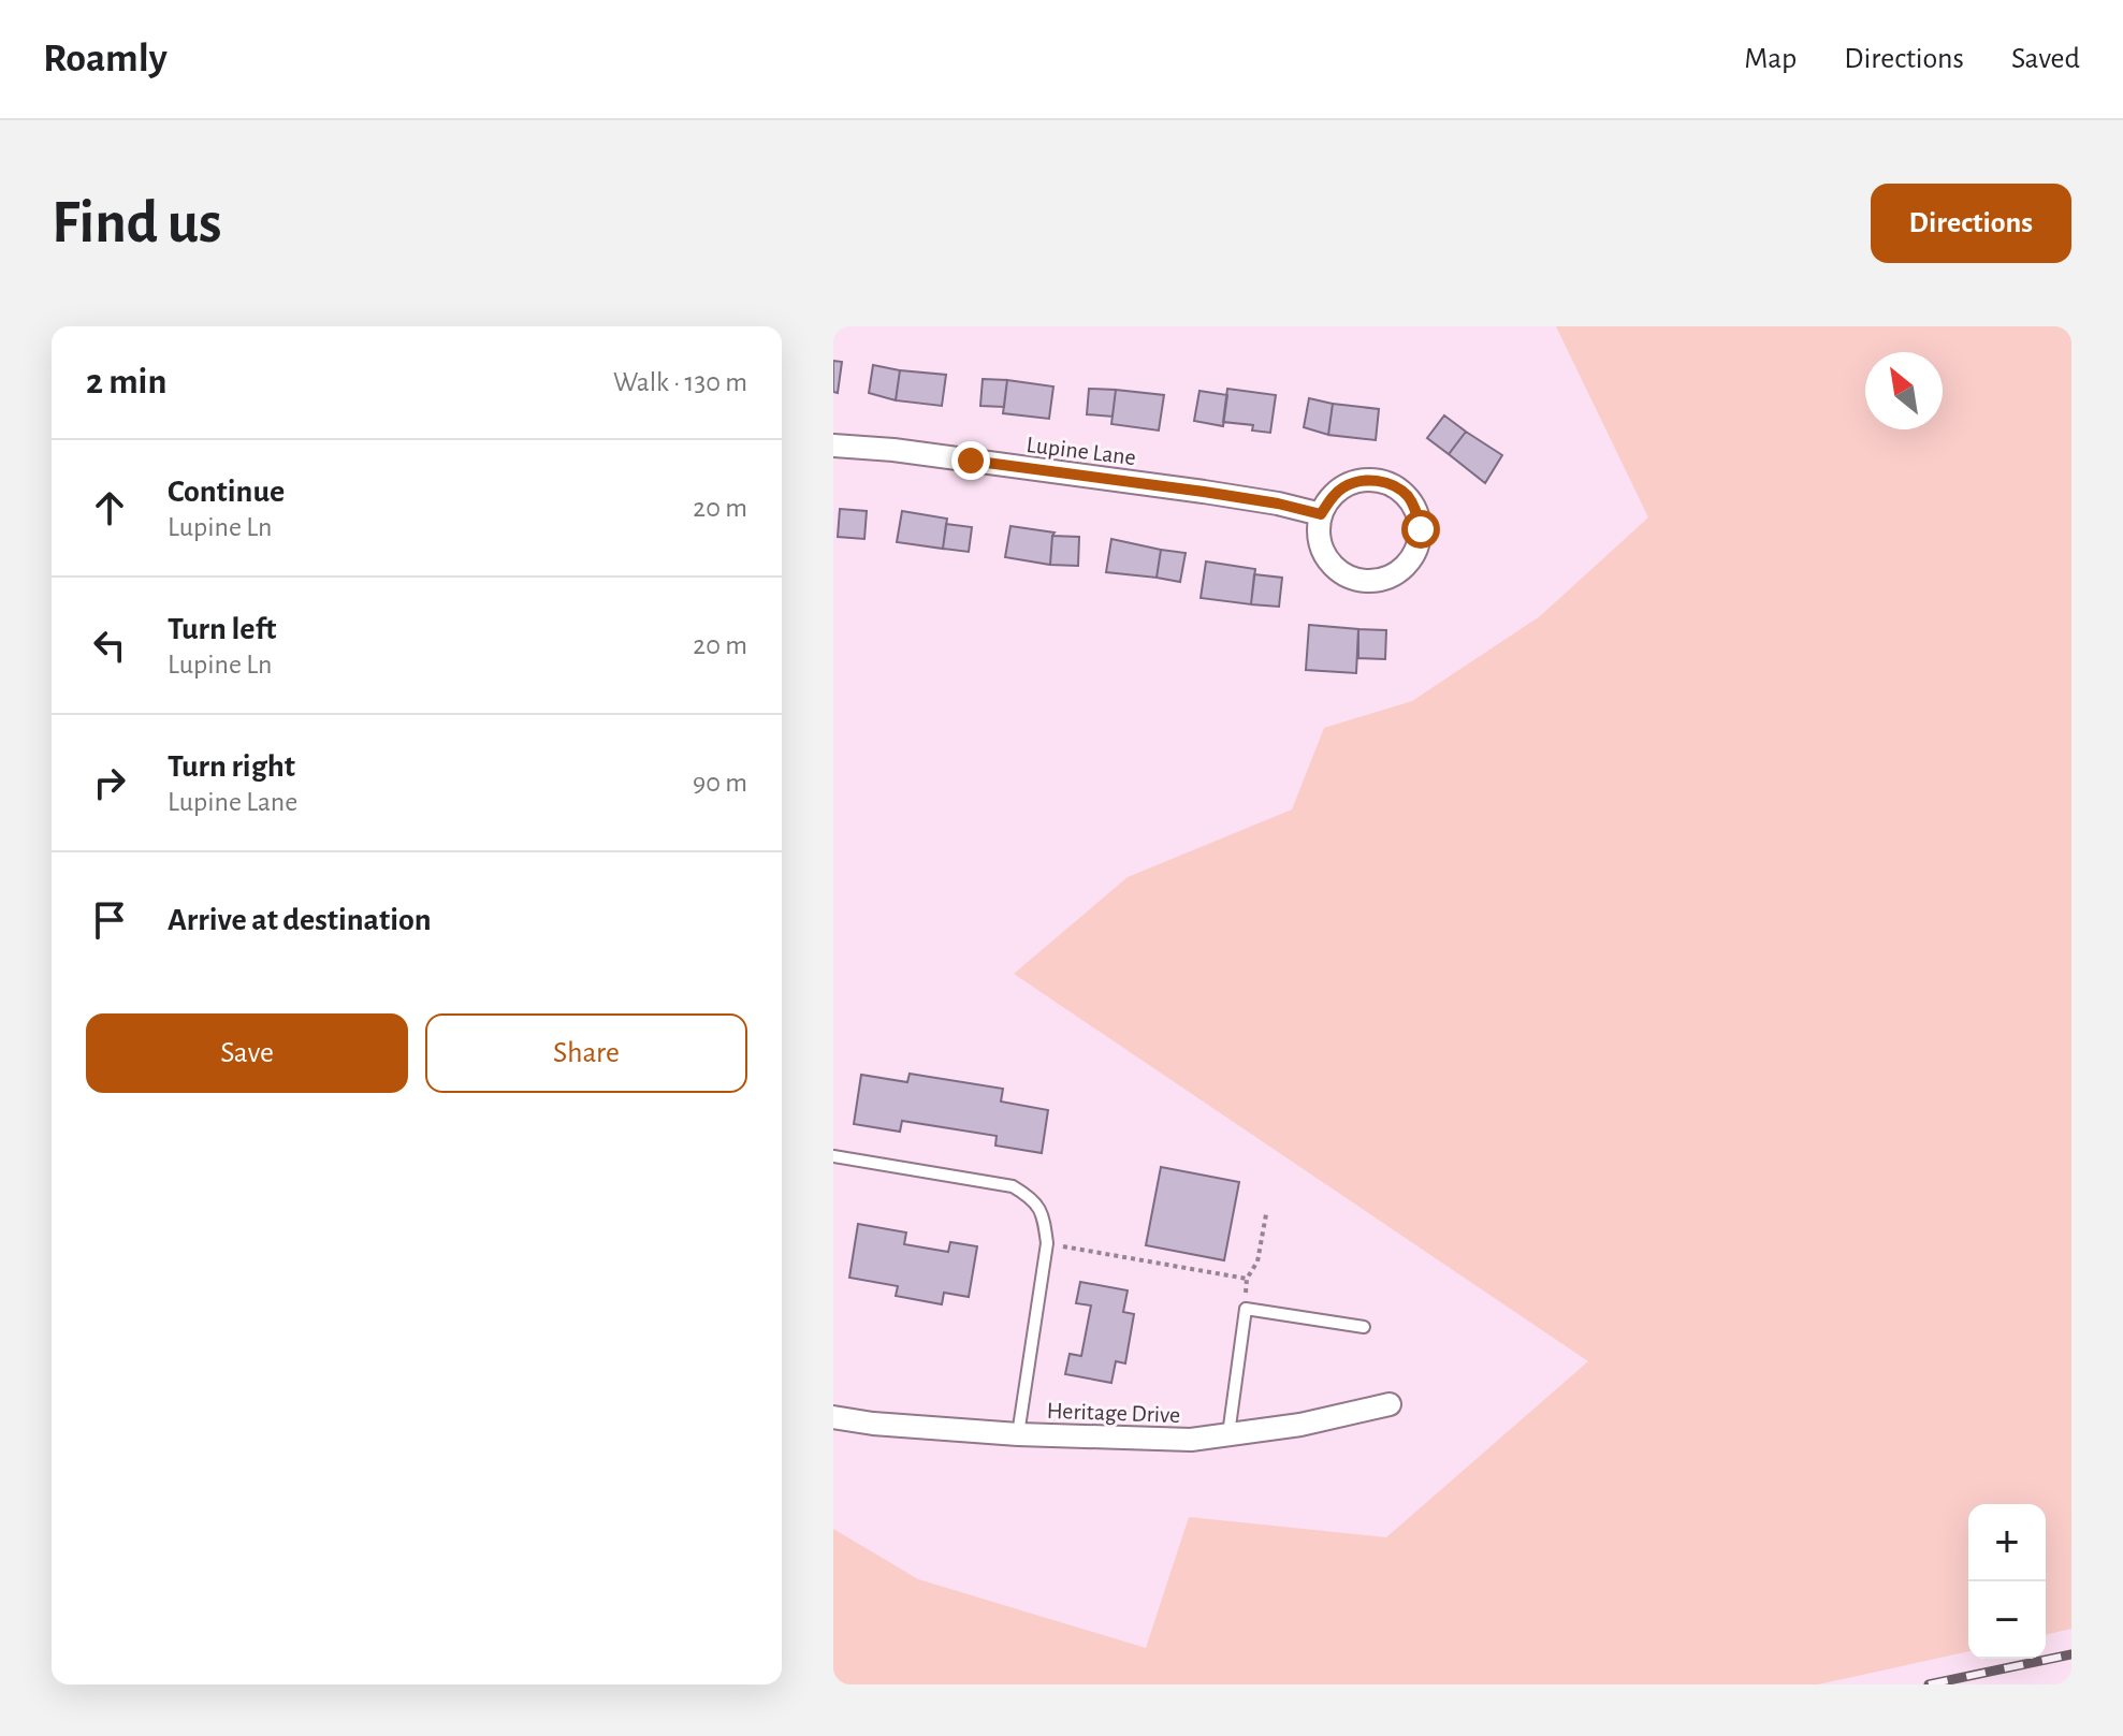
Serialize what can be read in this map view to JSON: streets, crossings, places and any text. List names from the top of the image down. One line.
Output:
{"streets":{"street":["Lupine Lane","Heritage Drive"]},"north":"top left","page":{"header":"Roamly","nav":["Map","Directions","Saved"],"buttons":["Directions",["Save","Share"]],"title":"Find us","heading":["2 min","Walk · 130 m"],"list":[["Continue","Lupine Ln","20 m"],["Turn left","Lupine Ln","20 m"],["Turn right","Lupine Lane","90 m"],"Arrive at destination"],"map_buttons":["+","−"]}}
